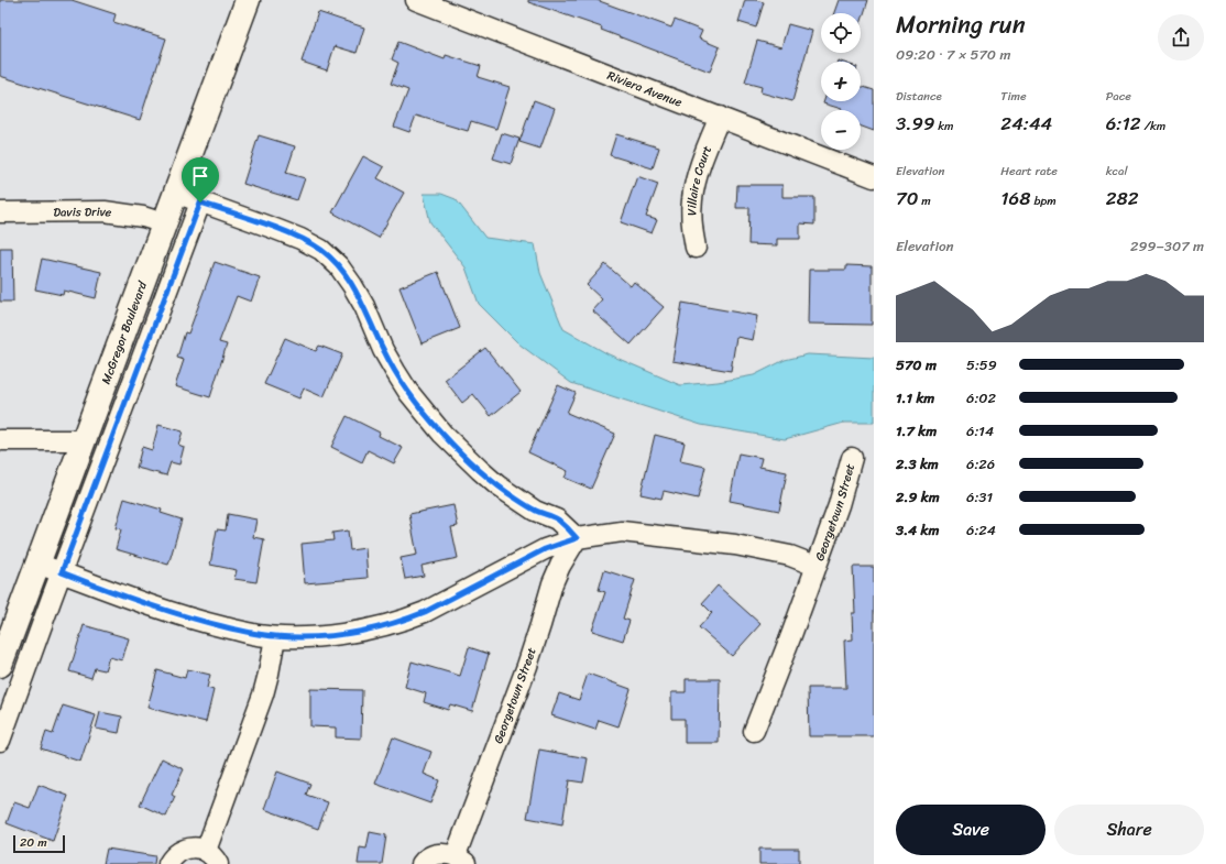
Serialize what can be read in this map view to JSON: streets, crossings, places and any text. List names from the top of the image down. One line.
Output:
{"streets":{"main road":["McGregor Boulevard"],"street":["Riviera Avenue","Villaire Court","Davis Drive","Georgetown Street"]},"crossings":[["Riviera Avenue","Villaire Court"],["Davis Drive","McGregor Boulevard"],["McGregor Boulevard","Georgetown Street"]],"scale_bar":"20 m","page":{"heading":["Morning run","09:20 · 7 × 570 m"],"map_buttons":["+","−"],"stats":[["Distance","3.99 km"],["Time","24:44"],["Pace","6:12 /km"],["Elevation","70 m"],["Heart rate","168 bpm"],["kcal","282"]],"chart":["Elevation","299–307 m"],"list":[{"name":"570 m","note":"5:59"},{"name":"1.1 km","note":"6:02"},{"name":"1.7 km","note":"6:14"},{"name":"2.3 km","note":"6:26"},{"name":"2.9 km","note":"6:31"},{"name":"3.4 km","note":"6:24"}],"buttons":["Save","Share"],"scale":"20 m"}}
